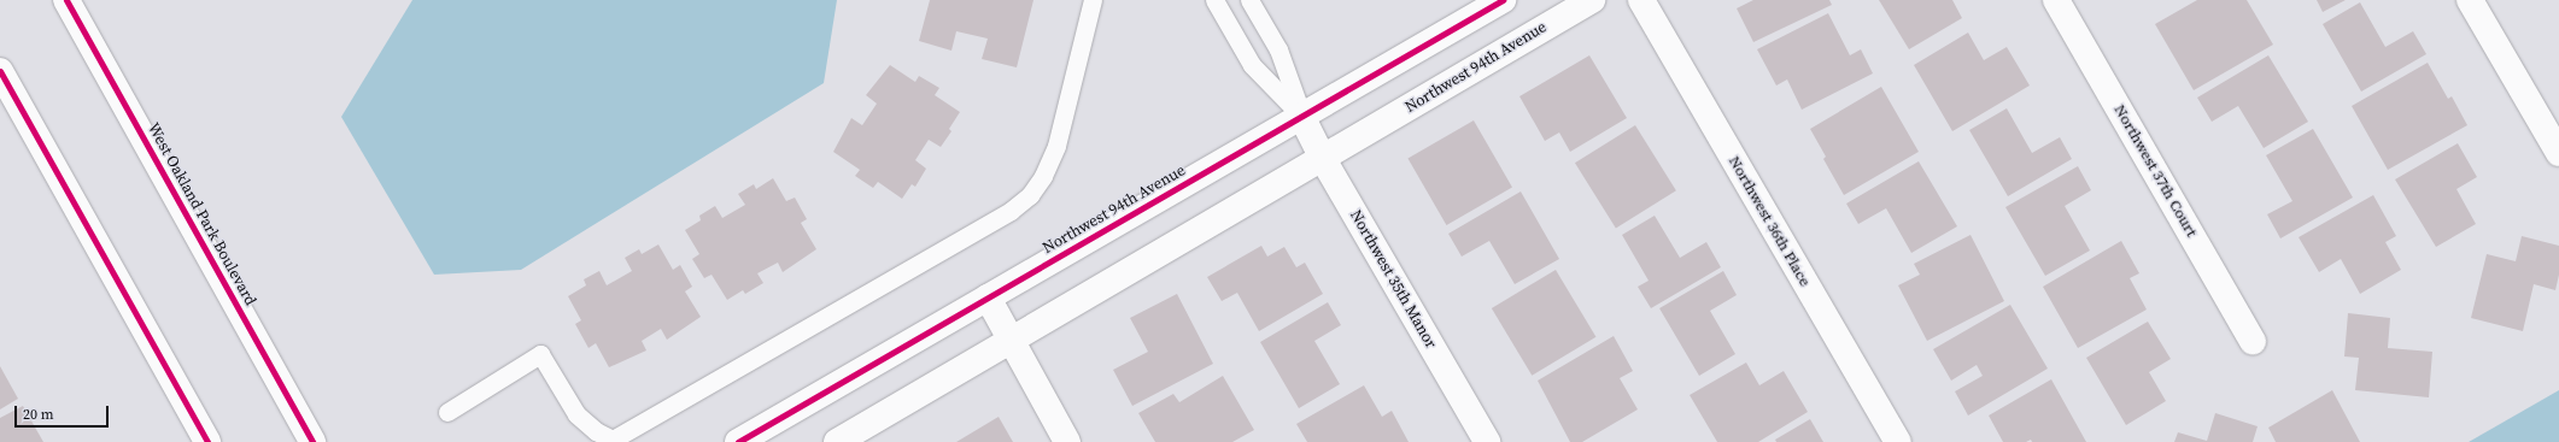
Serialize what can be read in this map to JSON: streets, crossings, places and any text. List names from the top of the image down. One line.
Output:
{"streets":{"street":["Northwest 94th Avenue","Northwest 37th Court","West Oakland Park Boulevard","Northwest 36th Place","Northwest 35th Manor"]},"crossings":[["Northwest 94th Avenue","Northwest 35th Manor"]],"scale_bar":"20 m"}
